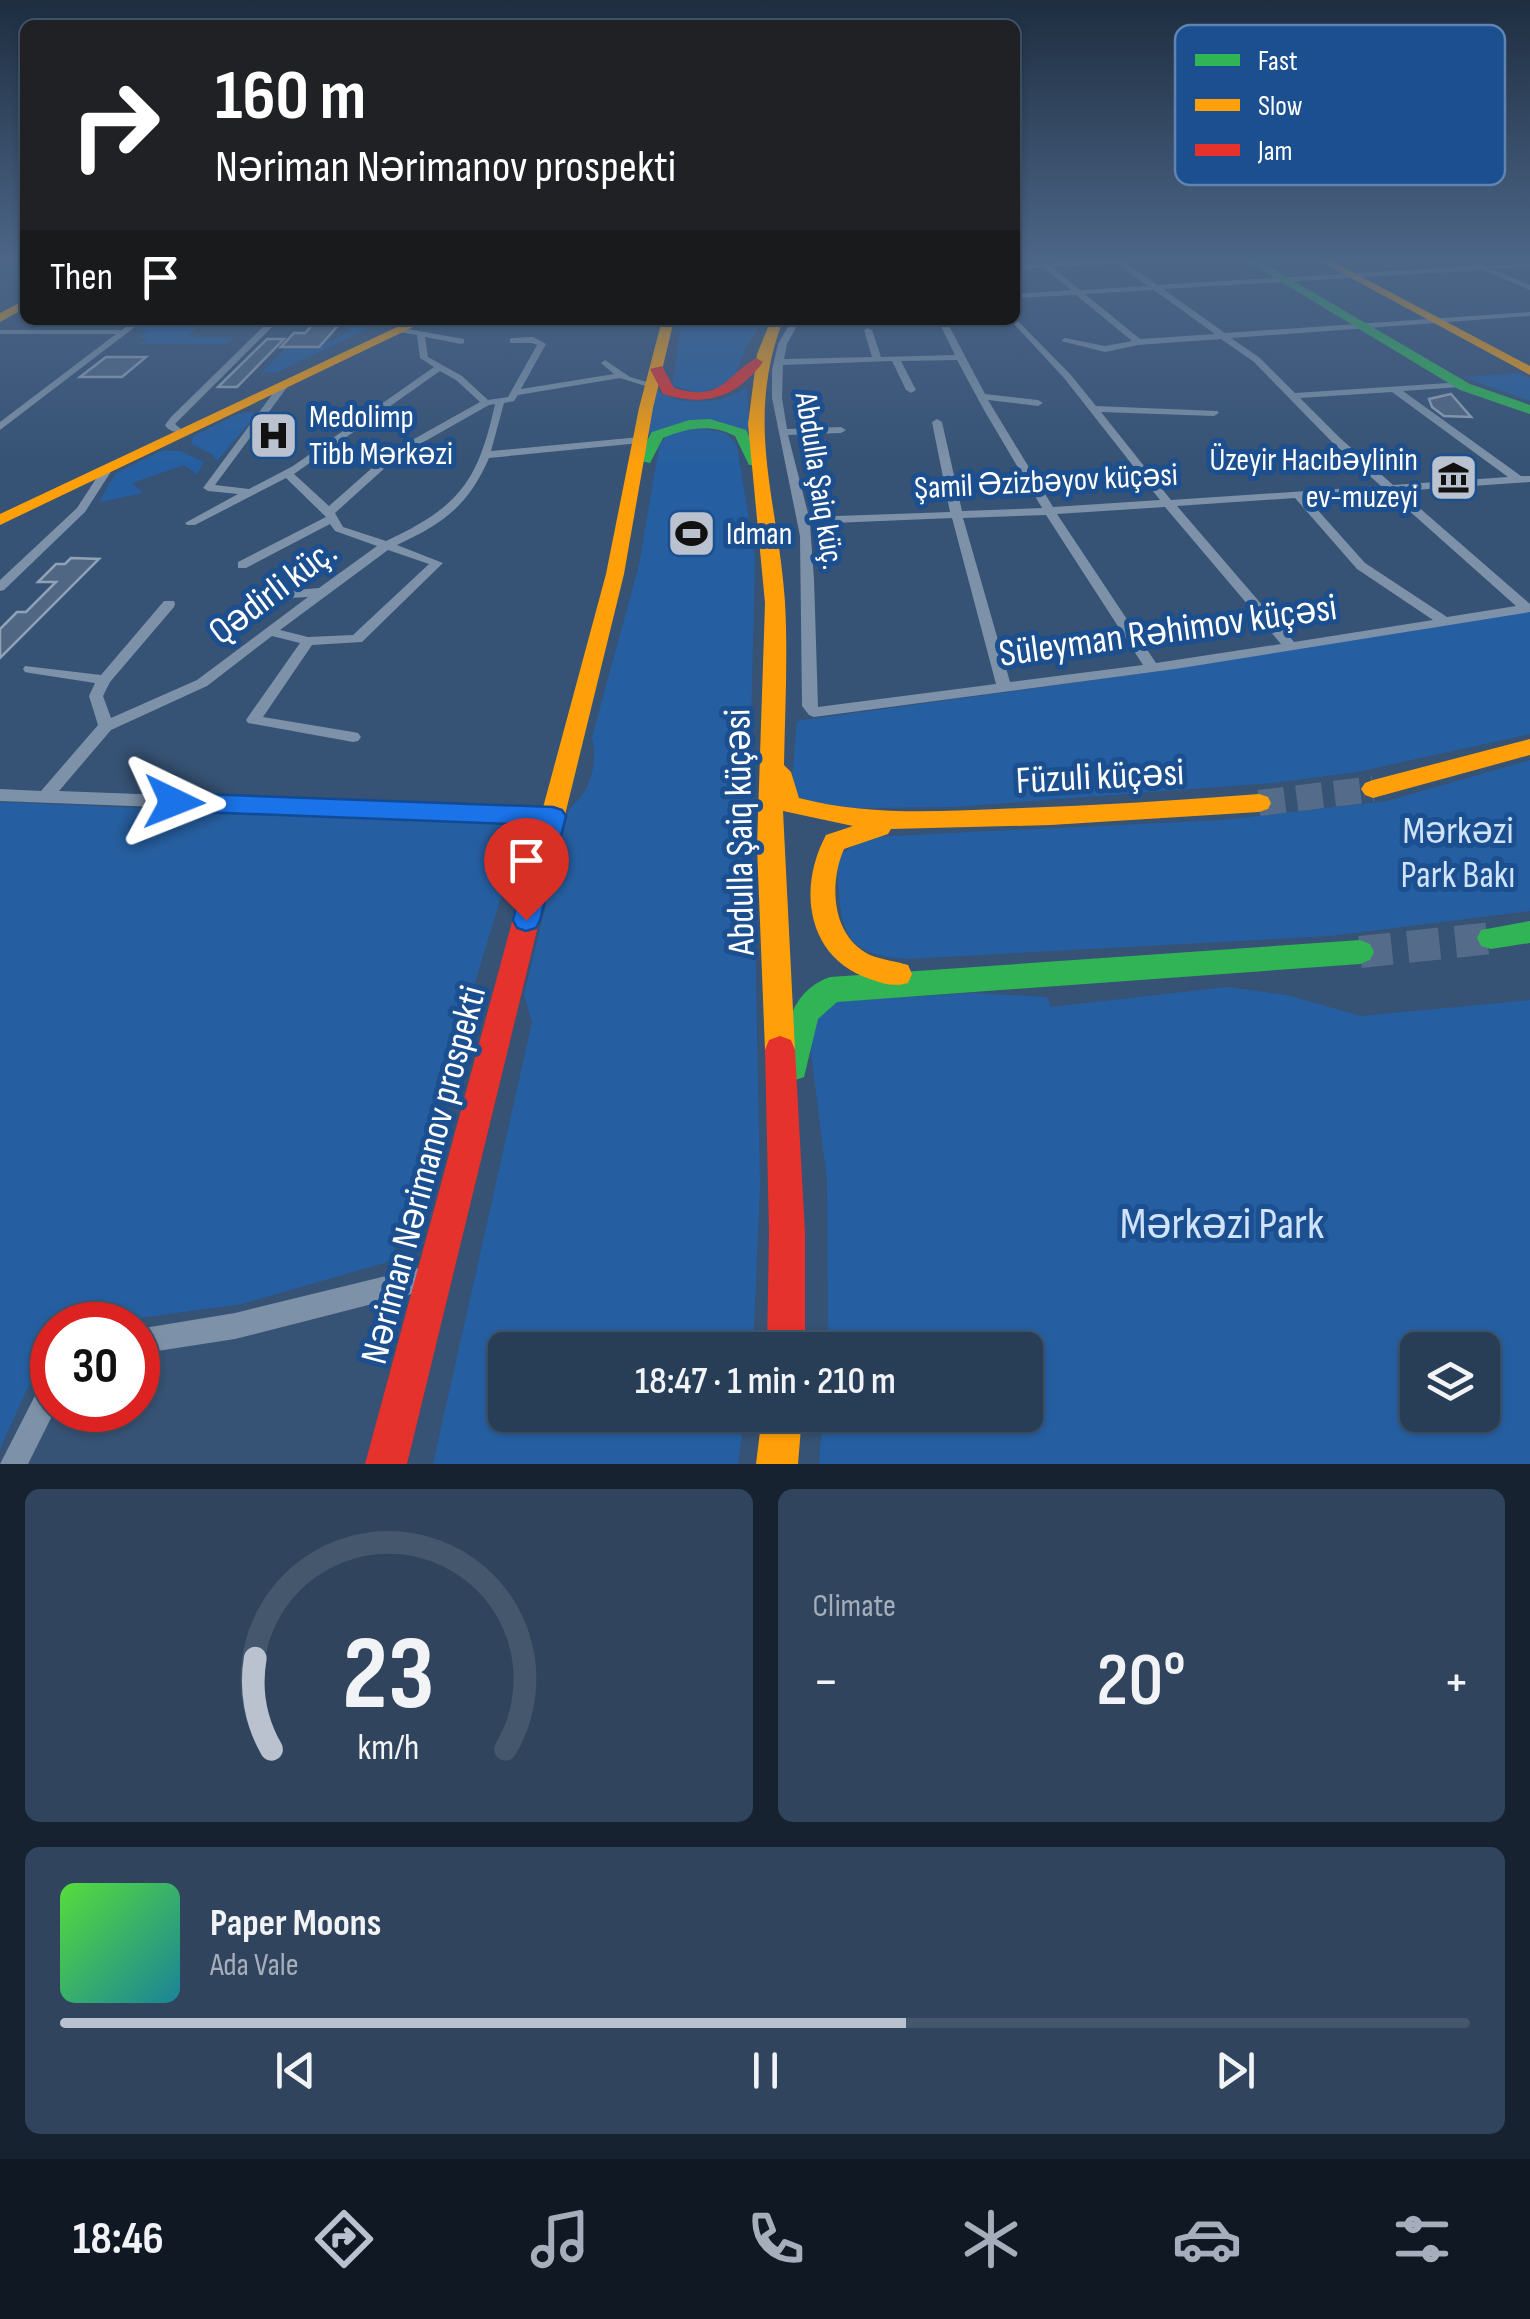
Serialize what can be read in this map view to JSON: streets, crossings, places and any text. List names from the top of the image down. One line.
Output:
{"streets":{"main road":["Füzuli küçəsi","Abdulla Şaiq küçəsi","Nəriman Nərimanov prospekti"],"street":["Abdulla Şaiq küç.","Şamil Əzizbəyov küçəsi","Qədirli küç.","Süleyman Rəhimov küçəsi"]},"crossings":[["Abdulla Şaiq küç.","Şamil Əzizbəyov küçəsi"],["Abdulla Şaiq küç.","Süleyman Rəhimov küçəsi"],["Abdulla Şaiq küç.","Abdulla Şaiq küçəsi"]],"parks":["Mərkəzi Park Bakı","Mərkəzi Park"],"places":{"hospital":["Medolimp Tibb Mərkəzi"],"museum":["Üzeyir Hacıbəylinin ev-muzeyi"],"sports":["Idman"]},"legend":["Fast","Slow","Jam"],"page":{"turn":["160 m","Nəriman Nərimanov prospekti"],"then":"Then","limit":"30","trip":"18:47 · 1 min · 210 m","tile":"Climate","heat":["−","20°","+"],"song":["Paper Moons","Ada Vale"],"tabs":"18:46","gauge":["23","km/h"]}}
